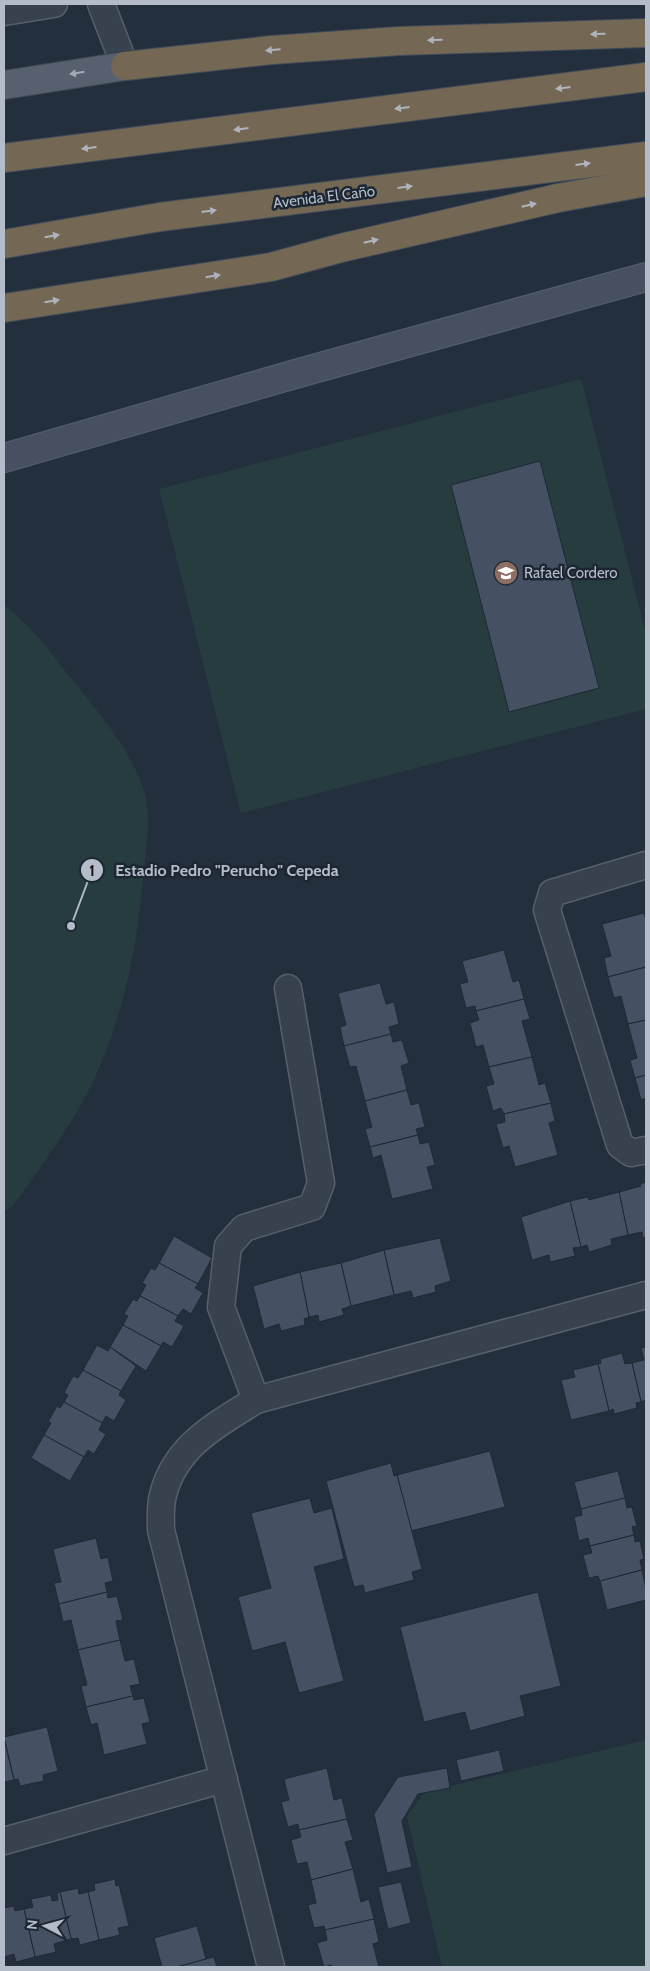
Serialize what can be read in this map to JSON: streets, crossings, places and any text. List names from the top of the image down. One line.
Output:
{"streets":{"highway":["Avenida El Caño"]},"places":{"school or university":["Rafael Cordero"],"other":["Estadio Pedro \"Perucho\" Cepeda"]},"north":"left"}
